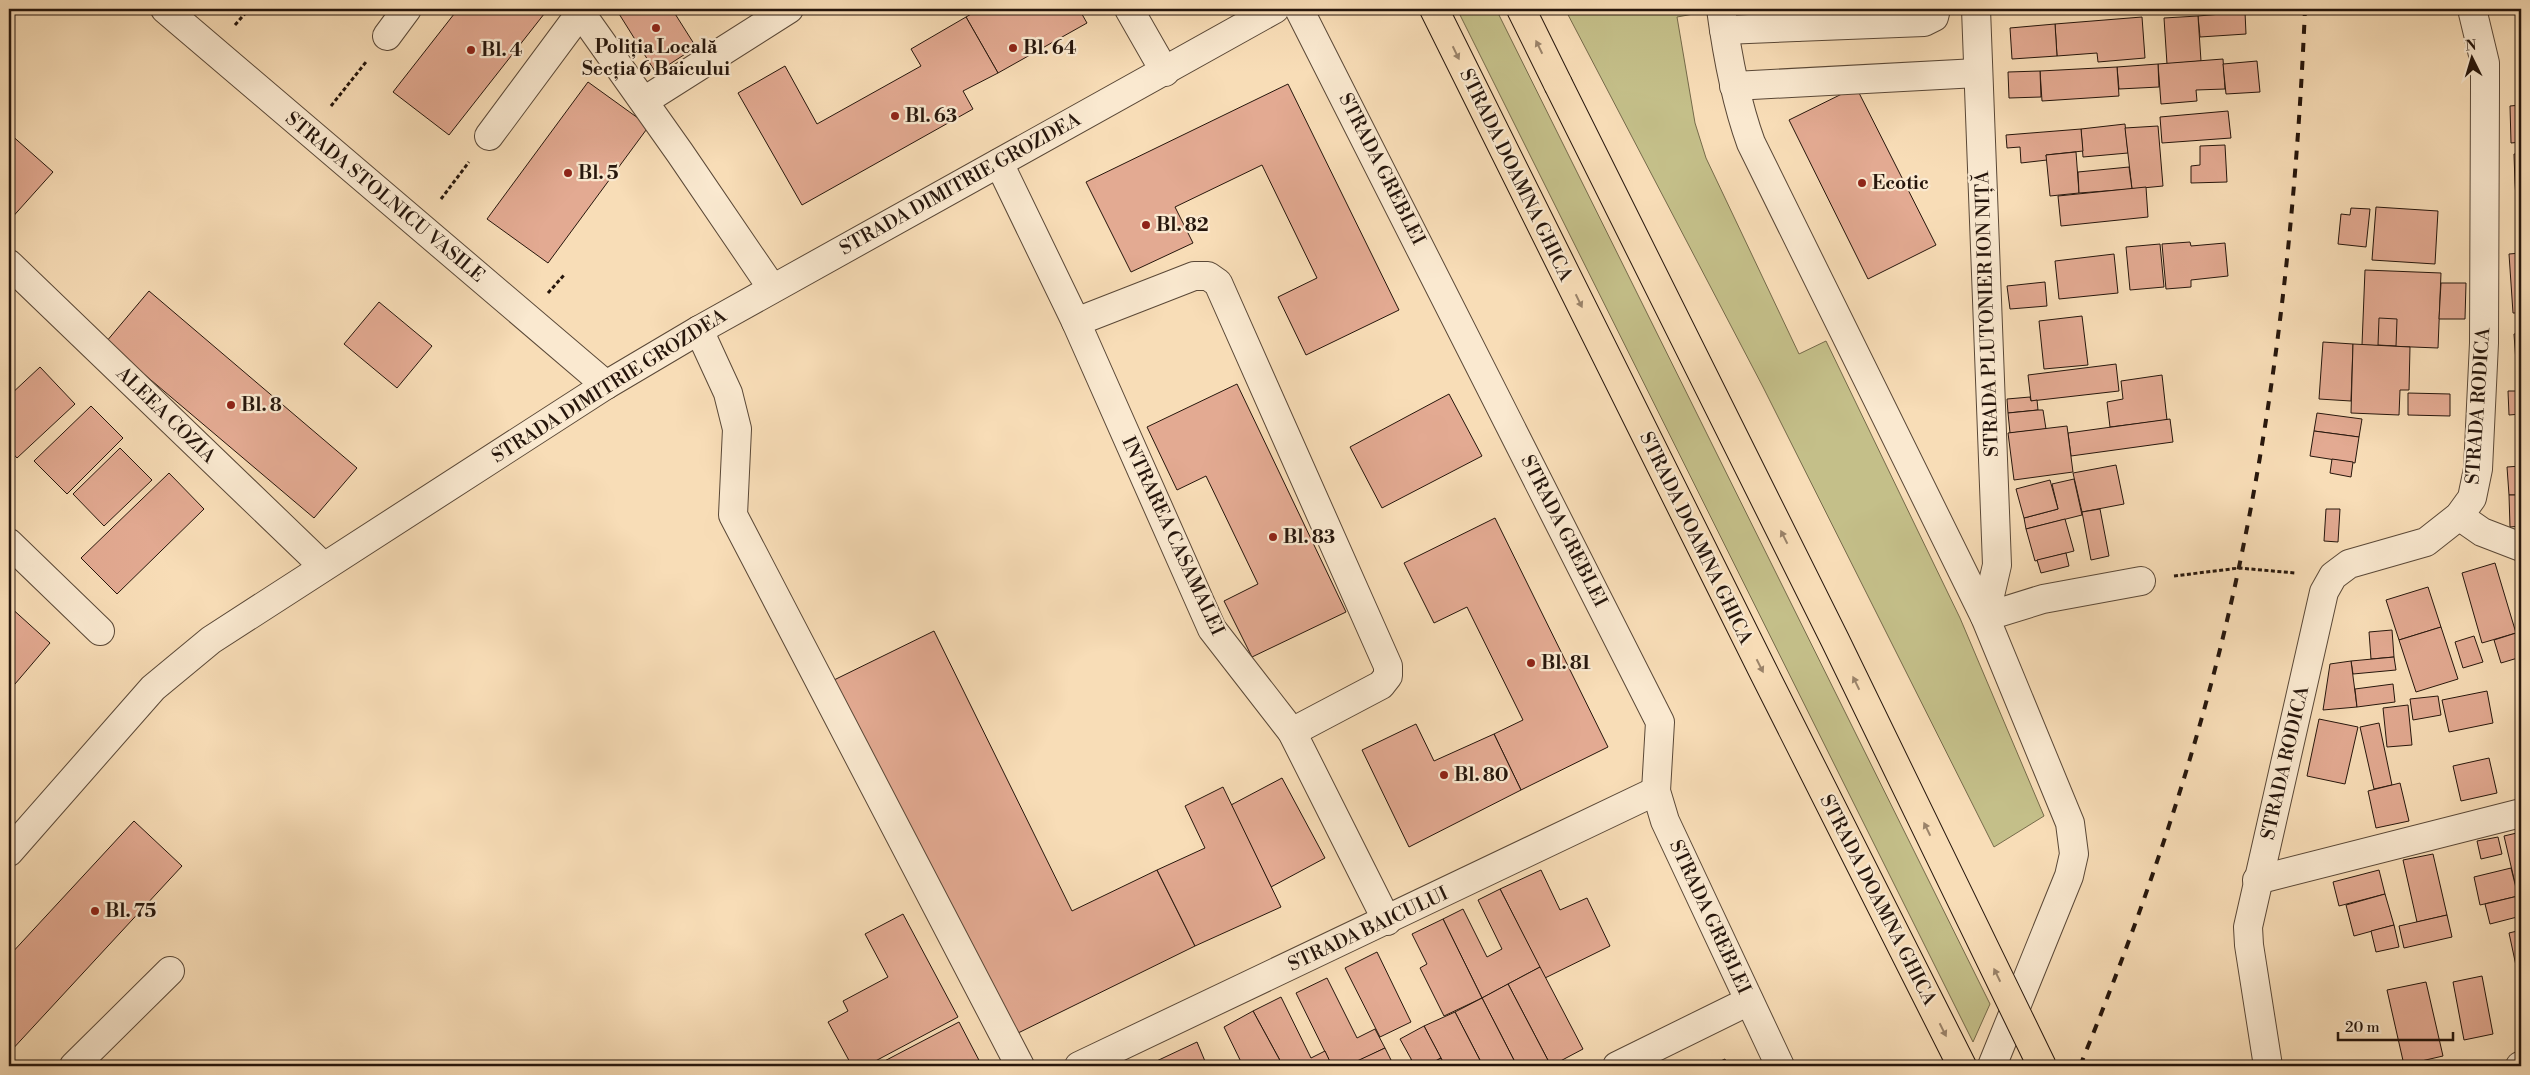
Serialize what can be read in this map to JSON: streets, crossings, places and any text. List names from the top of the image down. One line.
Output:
{"streets":{"main road":["STRADA DOAMNA GHICA"],"street":["STRADA GREBLEI","STRADA DIMITRIE GROZDEA","STRADA STOLNICU VASILE","STRADA PLUTONIER ION NIȚĂ","STRADA RODICA","ALEEA COZIA","INTRAREA CASAMALEI","STRADA BAICULUI"]},"crossings":[["STRADA GREBLEI","STRADA BAICULUI"],["STRADA DIMITRIE GROZDEA","STRADA STOLNICU VASILE"],["STRADA DIMITRIE GROZDEA","ALEEA COZIA"],["STRADA DIMITRIE GROZDEA","INTRAREA CASAMALEI"],["INTRAREA CASAMALEI","STRADA BAICULUI"]],"places":["Poliția Locală Secția 6 Baicului","Bl. 64","Bl. 4","Bl. 63","Bl. 5","Ecotic","Bl. 82","Bl. 8","Bl. 83","Bl. 81","Bl. 80","Bl. 75"],"scale_bar":"20 m","north":"top"}
